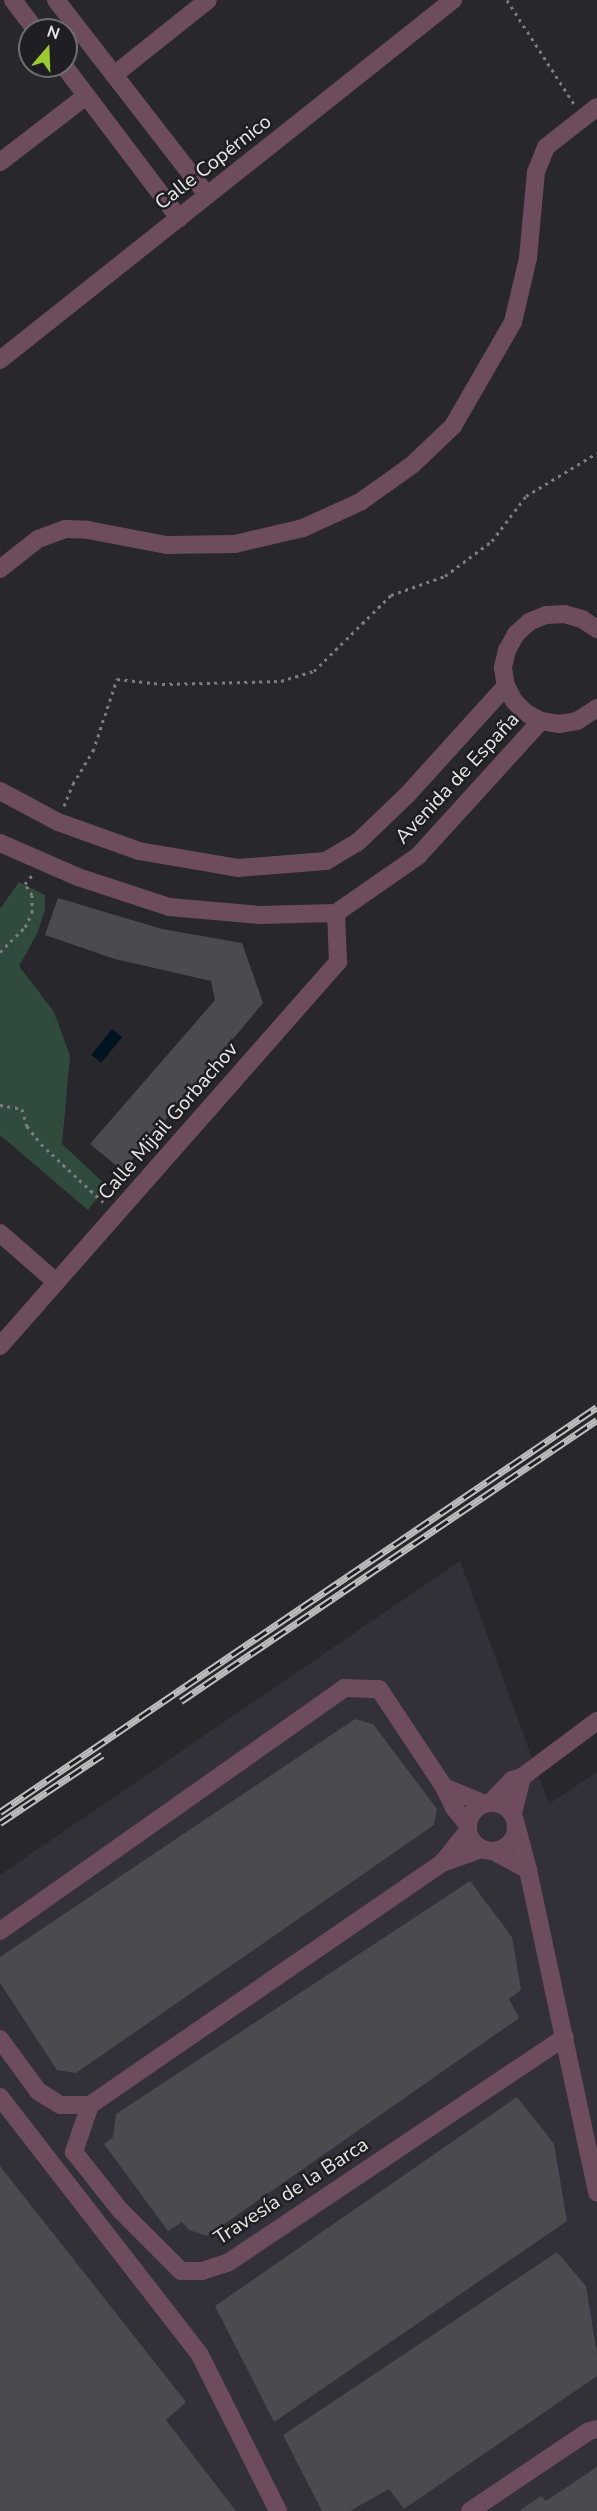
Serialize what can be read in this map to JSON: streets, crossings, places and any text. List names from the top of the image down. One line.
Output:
{"streets":{"street":["Calle Copérnico","Avenida de España","Calle Mijail Gorbachov","Travesía de la Barca"]},"crossings":[["Avenida de España","Calle Mijail Gorbachov"]],"north":"top"}
